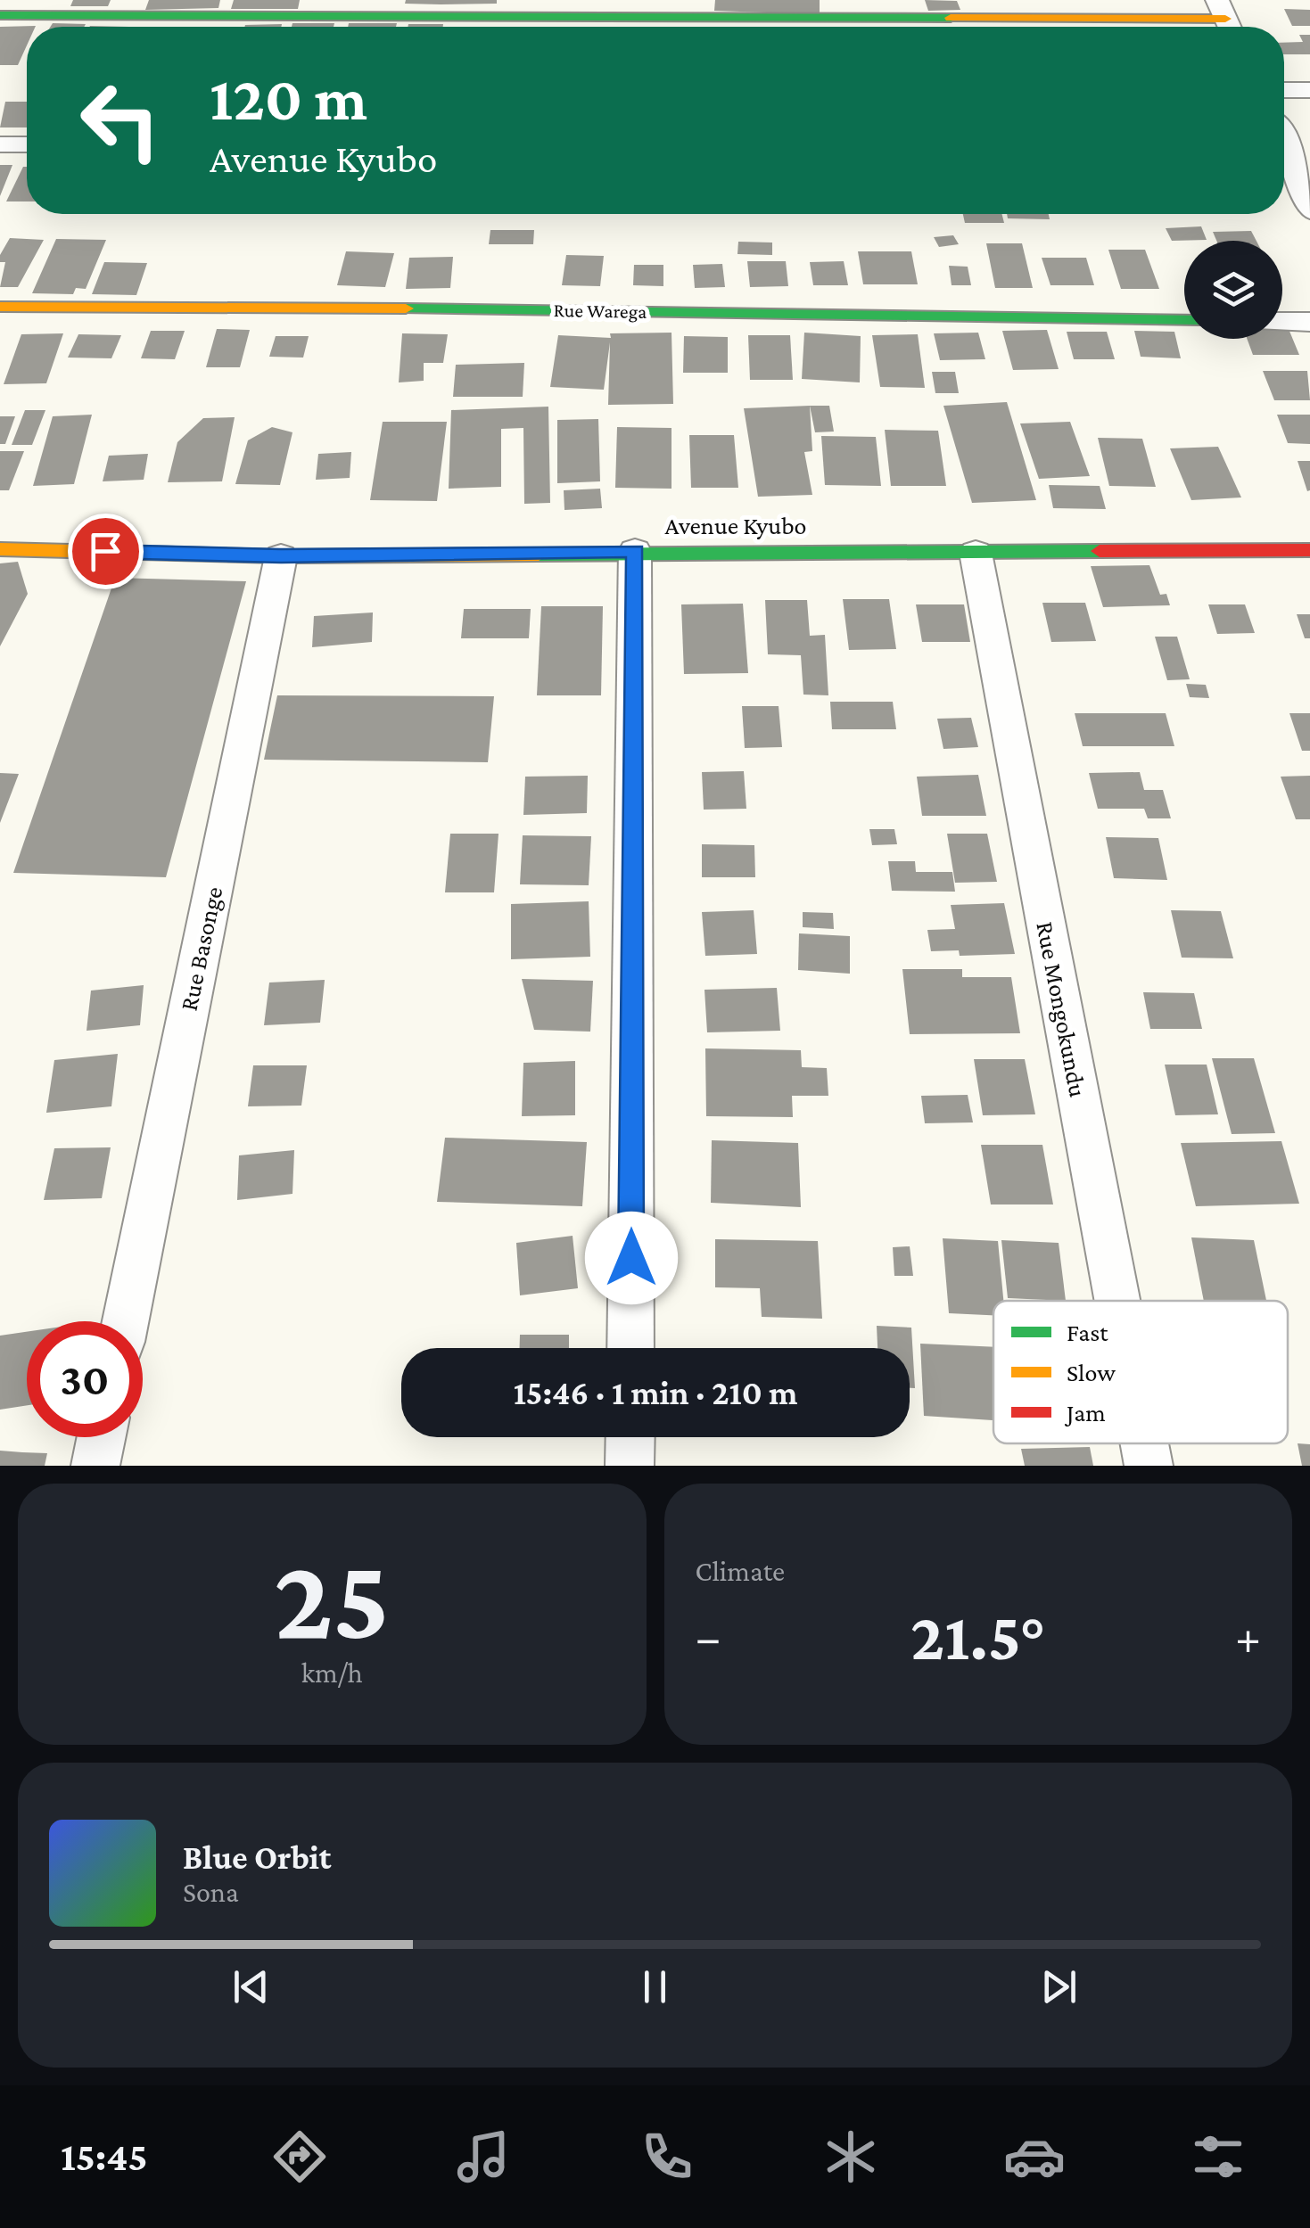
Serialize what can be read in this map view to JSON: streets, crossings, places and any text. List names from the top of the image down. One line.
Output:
{"streets":{"street":["Rue Warega","Avenue Kyubo","Rue Basonge","Rue Mongokundu"]},"crossings":[["Avenue Kyubo","Rue Basonge"],["Avenue Kyubo","Rue Mongokundu"]],"legend":["Fast","Slow","Jam"],"page":{"turn":["120 m","Avenue Kyubo"],"limit":"30","trip":"15:46 · 1 min · 210 m","tile":[["25","km/h"],"Climate"],"heat":["−","21.5°","+"],"song":["Blue Orbit","Sona"],"tabs":"15:45"}}
